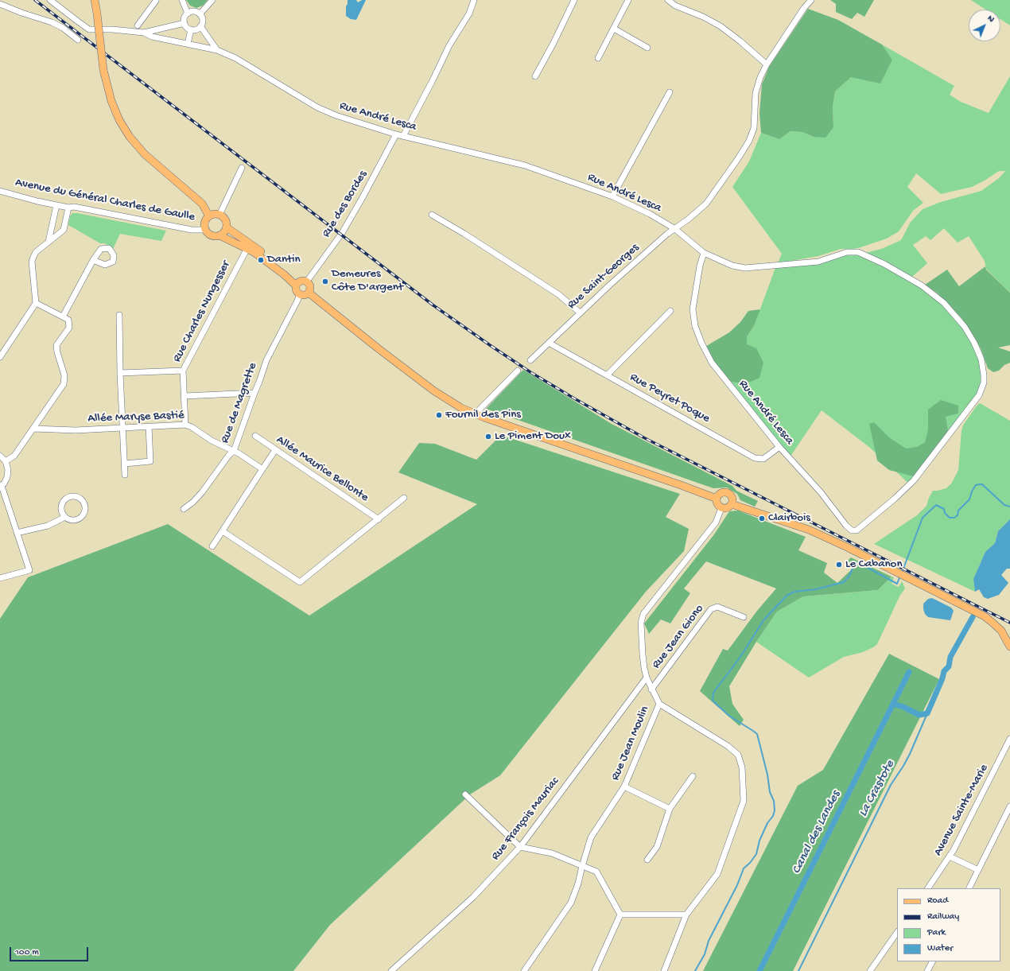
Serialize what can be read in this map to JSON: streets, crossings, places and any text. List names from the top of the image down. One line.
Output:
{"streets":{"street":["Rue André Lesca","Avenue du Général Charles de Gaulle","Rue des Bordes","Rue Saint-Georges","Rue Charles Nungesser","Rue Peyret Poque","Rue de Magrette","Allée Maryse Bastié","Allée Maurice Bellonte","Rue Jean Giono","Rue Jean Moulin","Avenue Sainte-Marie","Rue François Mauriac"]},"crossings":[["Rue André Lesca","Rue des Bordes"],["Rue André Lesca","Rue Saint-Georges"],["Rue André Lesca","Rue Peyret Poque"],["Rue des Bordes","Rue de Magrette"],["Rue Saint-Georges","Rue Peyret Poque"],["Rue Charles Nungesser","Allée Maryse Bastié"],["Rue de Magrette","Allée Maryse Bastié"],["Rue Jean Giono","Rue Jean Moulin"],["Rue Jean Moulin","Rue François Mauriac"]],"water":["La Crastote","Canal des Landes"],"places":["Dantin","Demeures Côte D'argent","Fournil des Pins","Le Piment Doux","Clairbois","Le Cabanon"],"legend":["Road","Railway","Park","Water"],"scale_bar":"100 m","north":"top right"}
